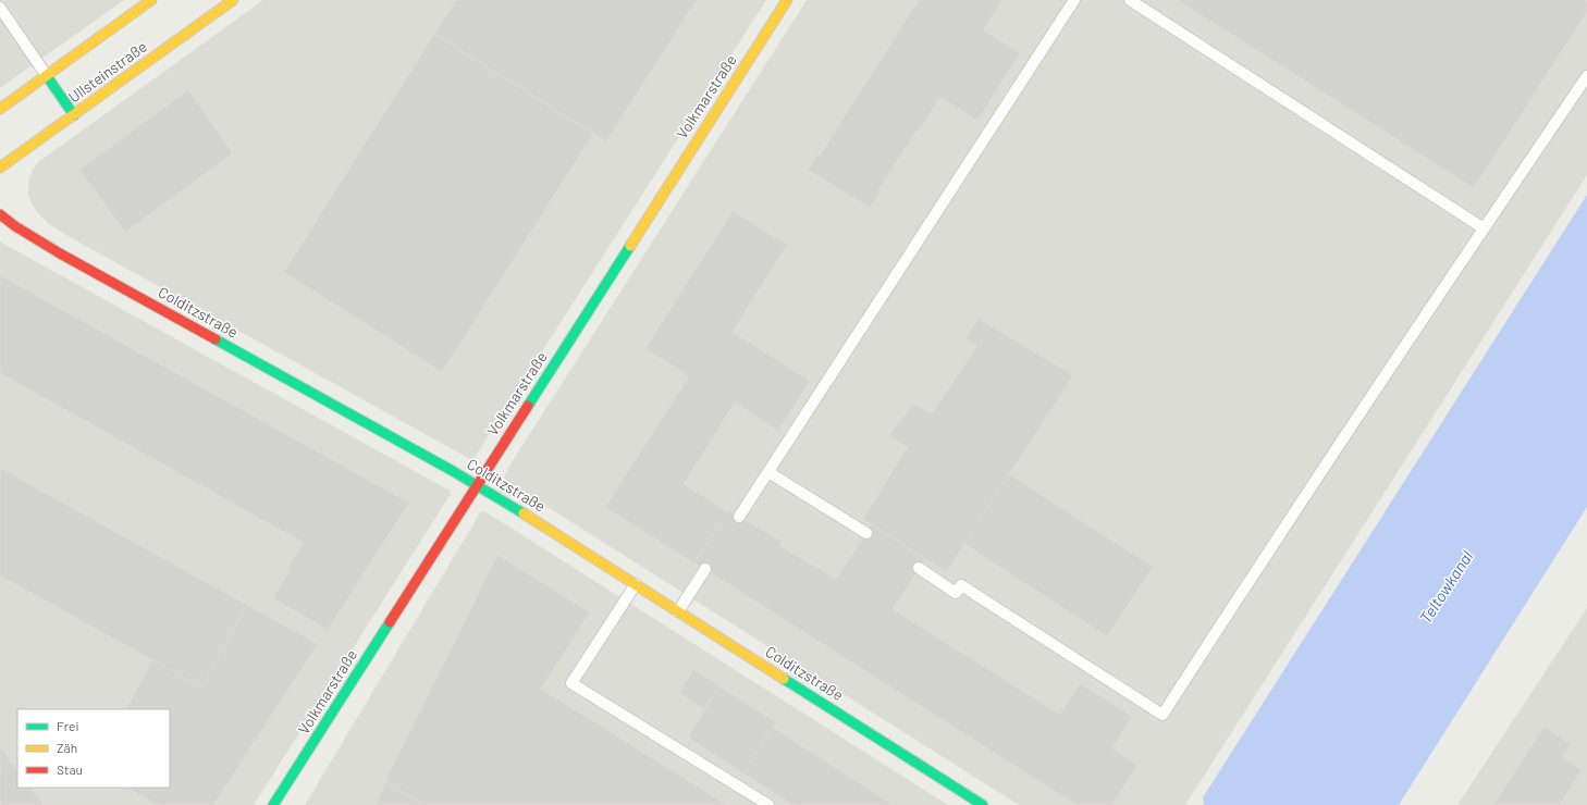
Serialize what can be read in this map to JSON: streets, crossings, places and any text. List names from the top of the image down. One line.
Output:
{"streets":{"street":["Ullsteinstraße","Volkmarstraße","Colditzstraße"]},"crossings":[["Volkmarstraße","Colditzstraße"]],"water":["Teltowkanal"],"legend":["Frei","Zäh","Stau"]}
